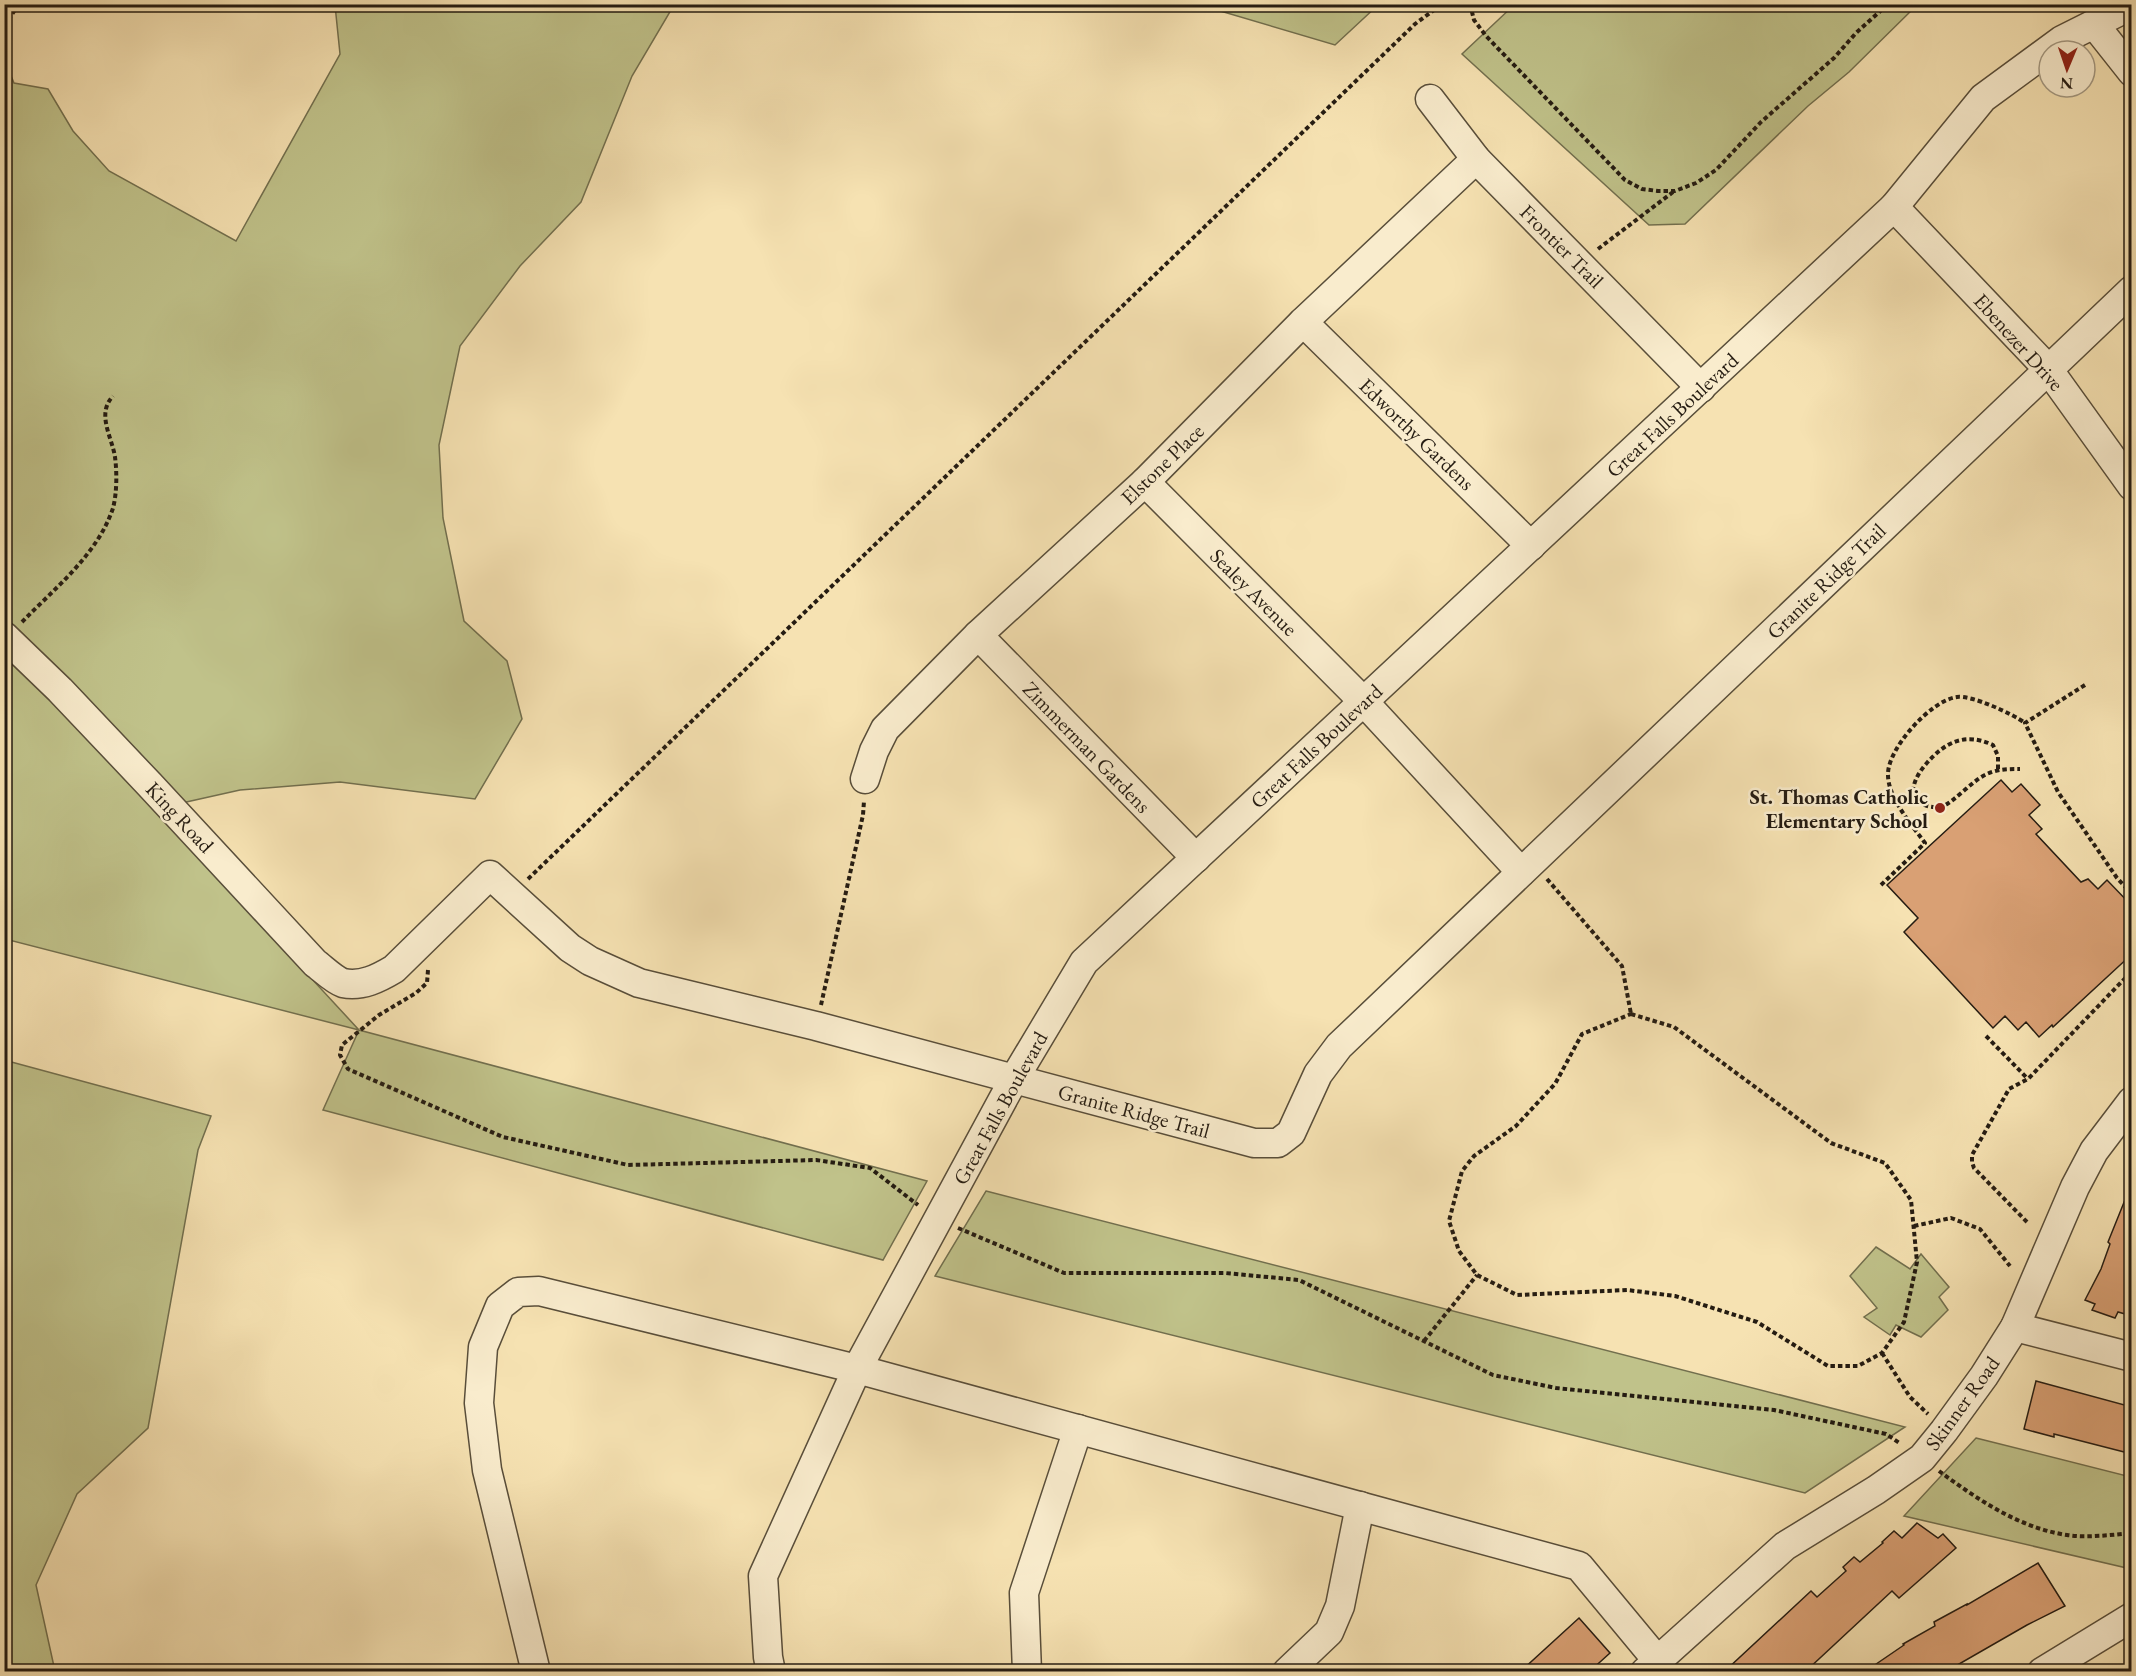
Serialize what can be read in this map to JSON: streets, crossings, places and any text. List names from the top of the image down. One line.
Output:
{"streets":{"street":["Frontier Trail","Ebenezer Drive","Great Falls Boulevard","Edworthy Gardens","Elstone Place","Granite Ridge Trail","Sealey Avenue","Zimmerman Gardens","King Road","Skinner Road"]},"crossings":[["Frontier Trail","Great Falls Boulevard"],["Frontier Trail","Elstone Place"],["Ebenezer Drive","Great Falls Boulevard"],["Ebenezer Drive","Granite Ridge Trail"],["Great Falls Boulevard","Edworthy Gardens"],["Great Falls Boulevard","Granite Ridge Trail"],["Great Falls Boulevard","Sealey Avenue"],["Great Falls Boulevard","Zimmerman Gardens"],["Edworthy Gardens","Elstone Place"],["Elstone Place","Sealey Avenue"],["Elstone Place","Zimmerman Gardens"],["Granite Ridge Trail","King Road"]],"places":["St. Thomas Catholic Elementary School"],"north":"bottom"}
